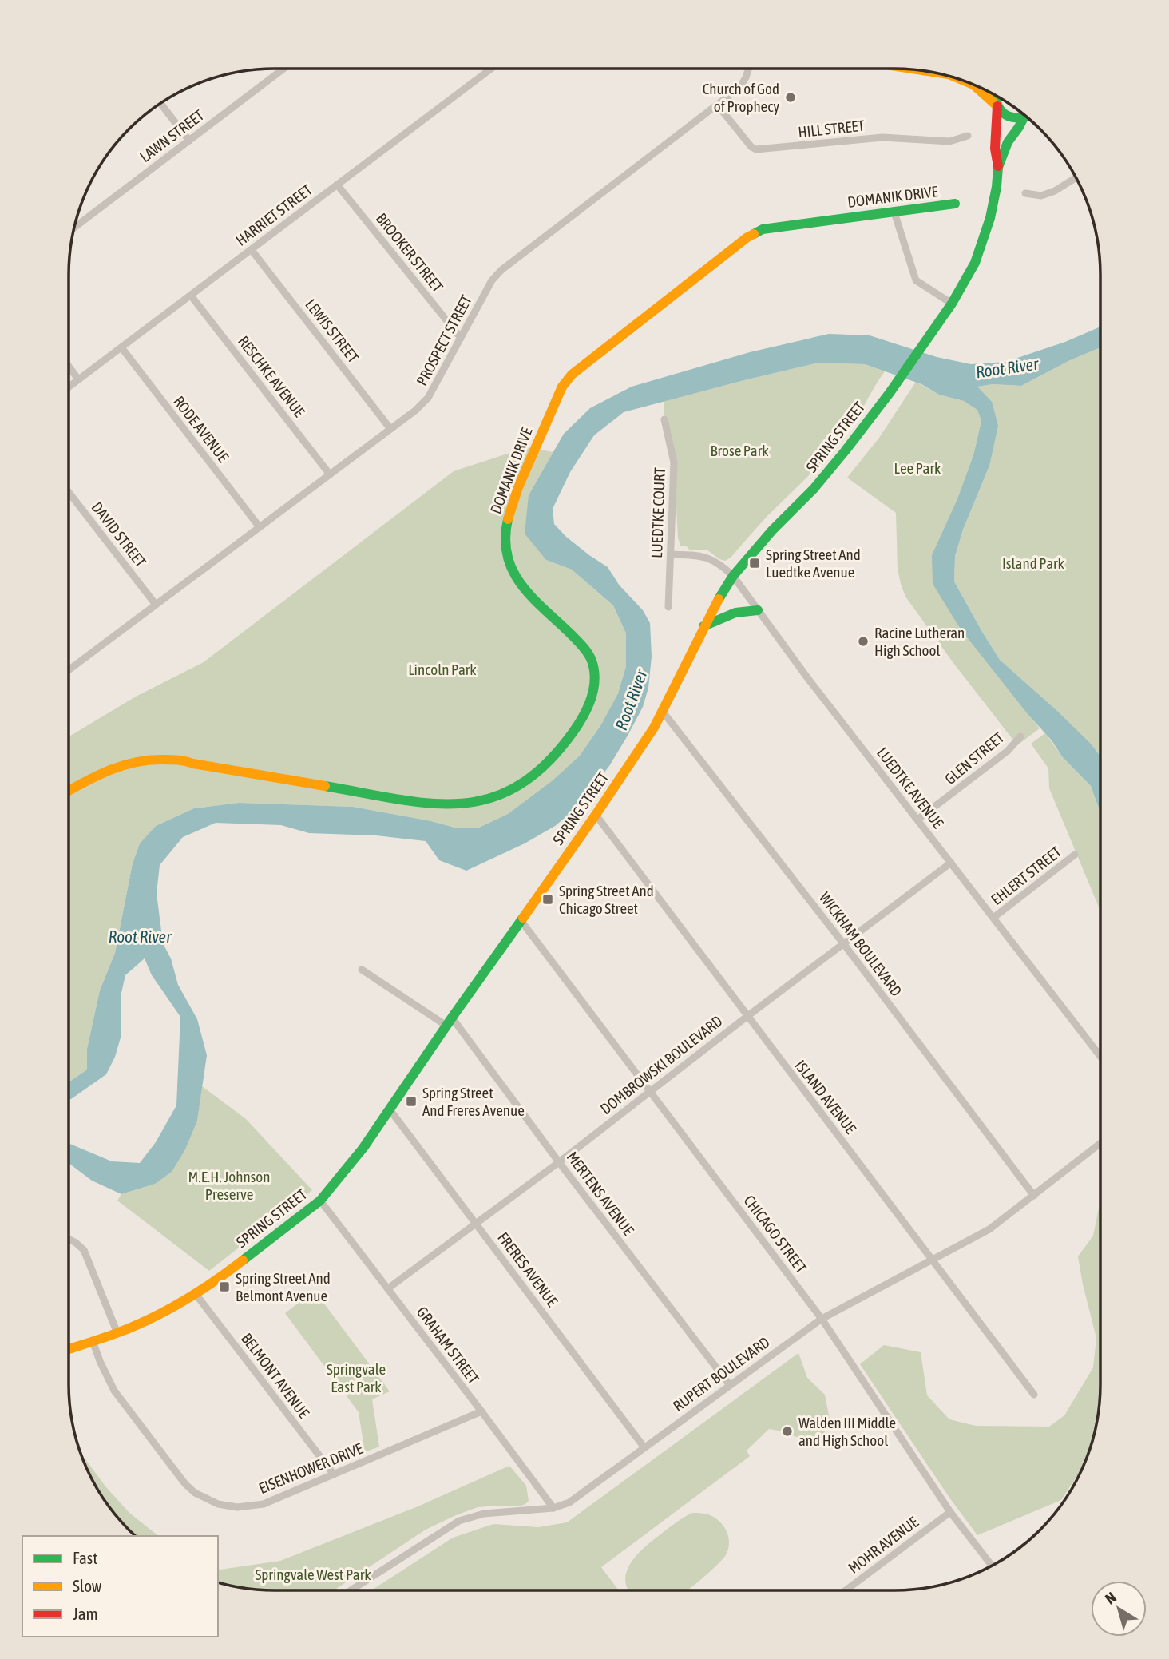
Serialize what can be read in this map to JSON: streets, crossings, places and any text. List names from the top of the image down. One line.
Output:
{"streets":{"main road":["DOMANIK DRIVE","SPRING STREET"],"street":["HILL STREET","LAWN STREET","HARRIET STREET","BROOKER STREET","LEWIS STREET","PROSPECT STREET","RESCHKE AVENUE","RODE AVENUE","LUEDTKE COURT","DAVID STREET","GLEN STREET","LUEDTKE AVENUE","EHLERT STREET","WICKHAM BOULEVARD","DOMBROWSKI BOULEVARD","ISLAND AVENUE","MERTENS AVENUE","CHICAGO STREET","FRERES AVENUE","GRAHAM STREET","RUPERT BOULEVARD","BELMONT AVENUE","EISENHOWER DRIVE","MOHR AVENUE"]},"crossings":[["HILL STREET","PROSPECT STREET"],["HARRIET STREET","BROOKER STREET"],["HARRIET STREET","LEWIS STREET"],["HARRIET STREET","RESCHKE AVENUE"],["HARRIET STREET","RODE AVENUE"],["BROOKER STREET","PROSPECT STREET"],["LEWIS STREET","PROSPECT STREET"],["PROSPECT STREET","RESCHKE AVENUE"],["PROSPECT STREET","RODE AVENUE"],["PROSPECT STREET","DAVID STREET"],["SPRING STREET","LUEDTKE AVENUE"],["SPRING STREET","WICKHAM BOULEVARD"],["SPRING STREET","ISLAND AVENUE"],["SPRING STREET","MERTENS AVENUE"],["SPRING STREET","CHICAGO STREET"],["SPRING STREET","FRERES AVENUE"],["SPRING STREET","GRAHAM STREET"],["SPRING STREET","BELMONT AVENUE"],["SPRING STREET","EISENHOWER DRIVE"],["LUEDTKE COURT","LUEDTKE AVENUE"],["GLEN STREET","LUEDTKE AVENUE"],["LUEDTKE AVENUE","EHLERT STREET"],["LUEDTKE AVENUE","DOMBROWSKI BOULEVARD"],["WICKHAM BOULEVARD","DOMBROWSKI BOULEVARD"],["WICKHAM BOULEVARD","RUPERT BOULEVARD"],["DOMBROWSKI BOULEVARD","ISLAND AVENUE"],["DOMBROWSKI BOULEVARD","MERTENS AVENUE"],["DOMBROWSKI BOULEVARD","CHICAGO STREET"],["DOMBROWSKI BOULEVARD","FRERES AVENUE"],["DOMBROWSKI BOULEVARD","GRAHAM STREET"],["ISLAND AVENUE","RUPERT BOULEVARD"],["MERTENS AVENUE","RUPERT BOULEVARD"],["CHICAGO STREET","RUPERT BOULEVARD"],["CHICAGO STREET","MOHR AVENUE"],["FRERES AVENUE","RUPERT BOULEVARD"],["GRAHAM STREET","RUPERT BOULEVARD"],["GRAHAM STREET","EISENHOWER DRIVE"],["BELMONT AVENUE","EISENHOWER DRIVE"]],"water":["Root River"],"parks":["Brose Park","Lee Park","Island Park","Lincoln Park","M.E.H. Johnson Preserve","Springvale East Park","Springvale West Park"],"places":{"other":["Church of God of Prophecy","Racine Lutheran High School","Walden III Middle and High School"],"transit":["Spring Street And Luedtke Avenue","Spring Street And Chicago Street","Spring Street And Freres Avenue","Spring Street And Belmont Avenue"]},"legend":["Fast","Slow","Jam"],"north":"top left"}
